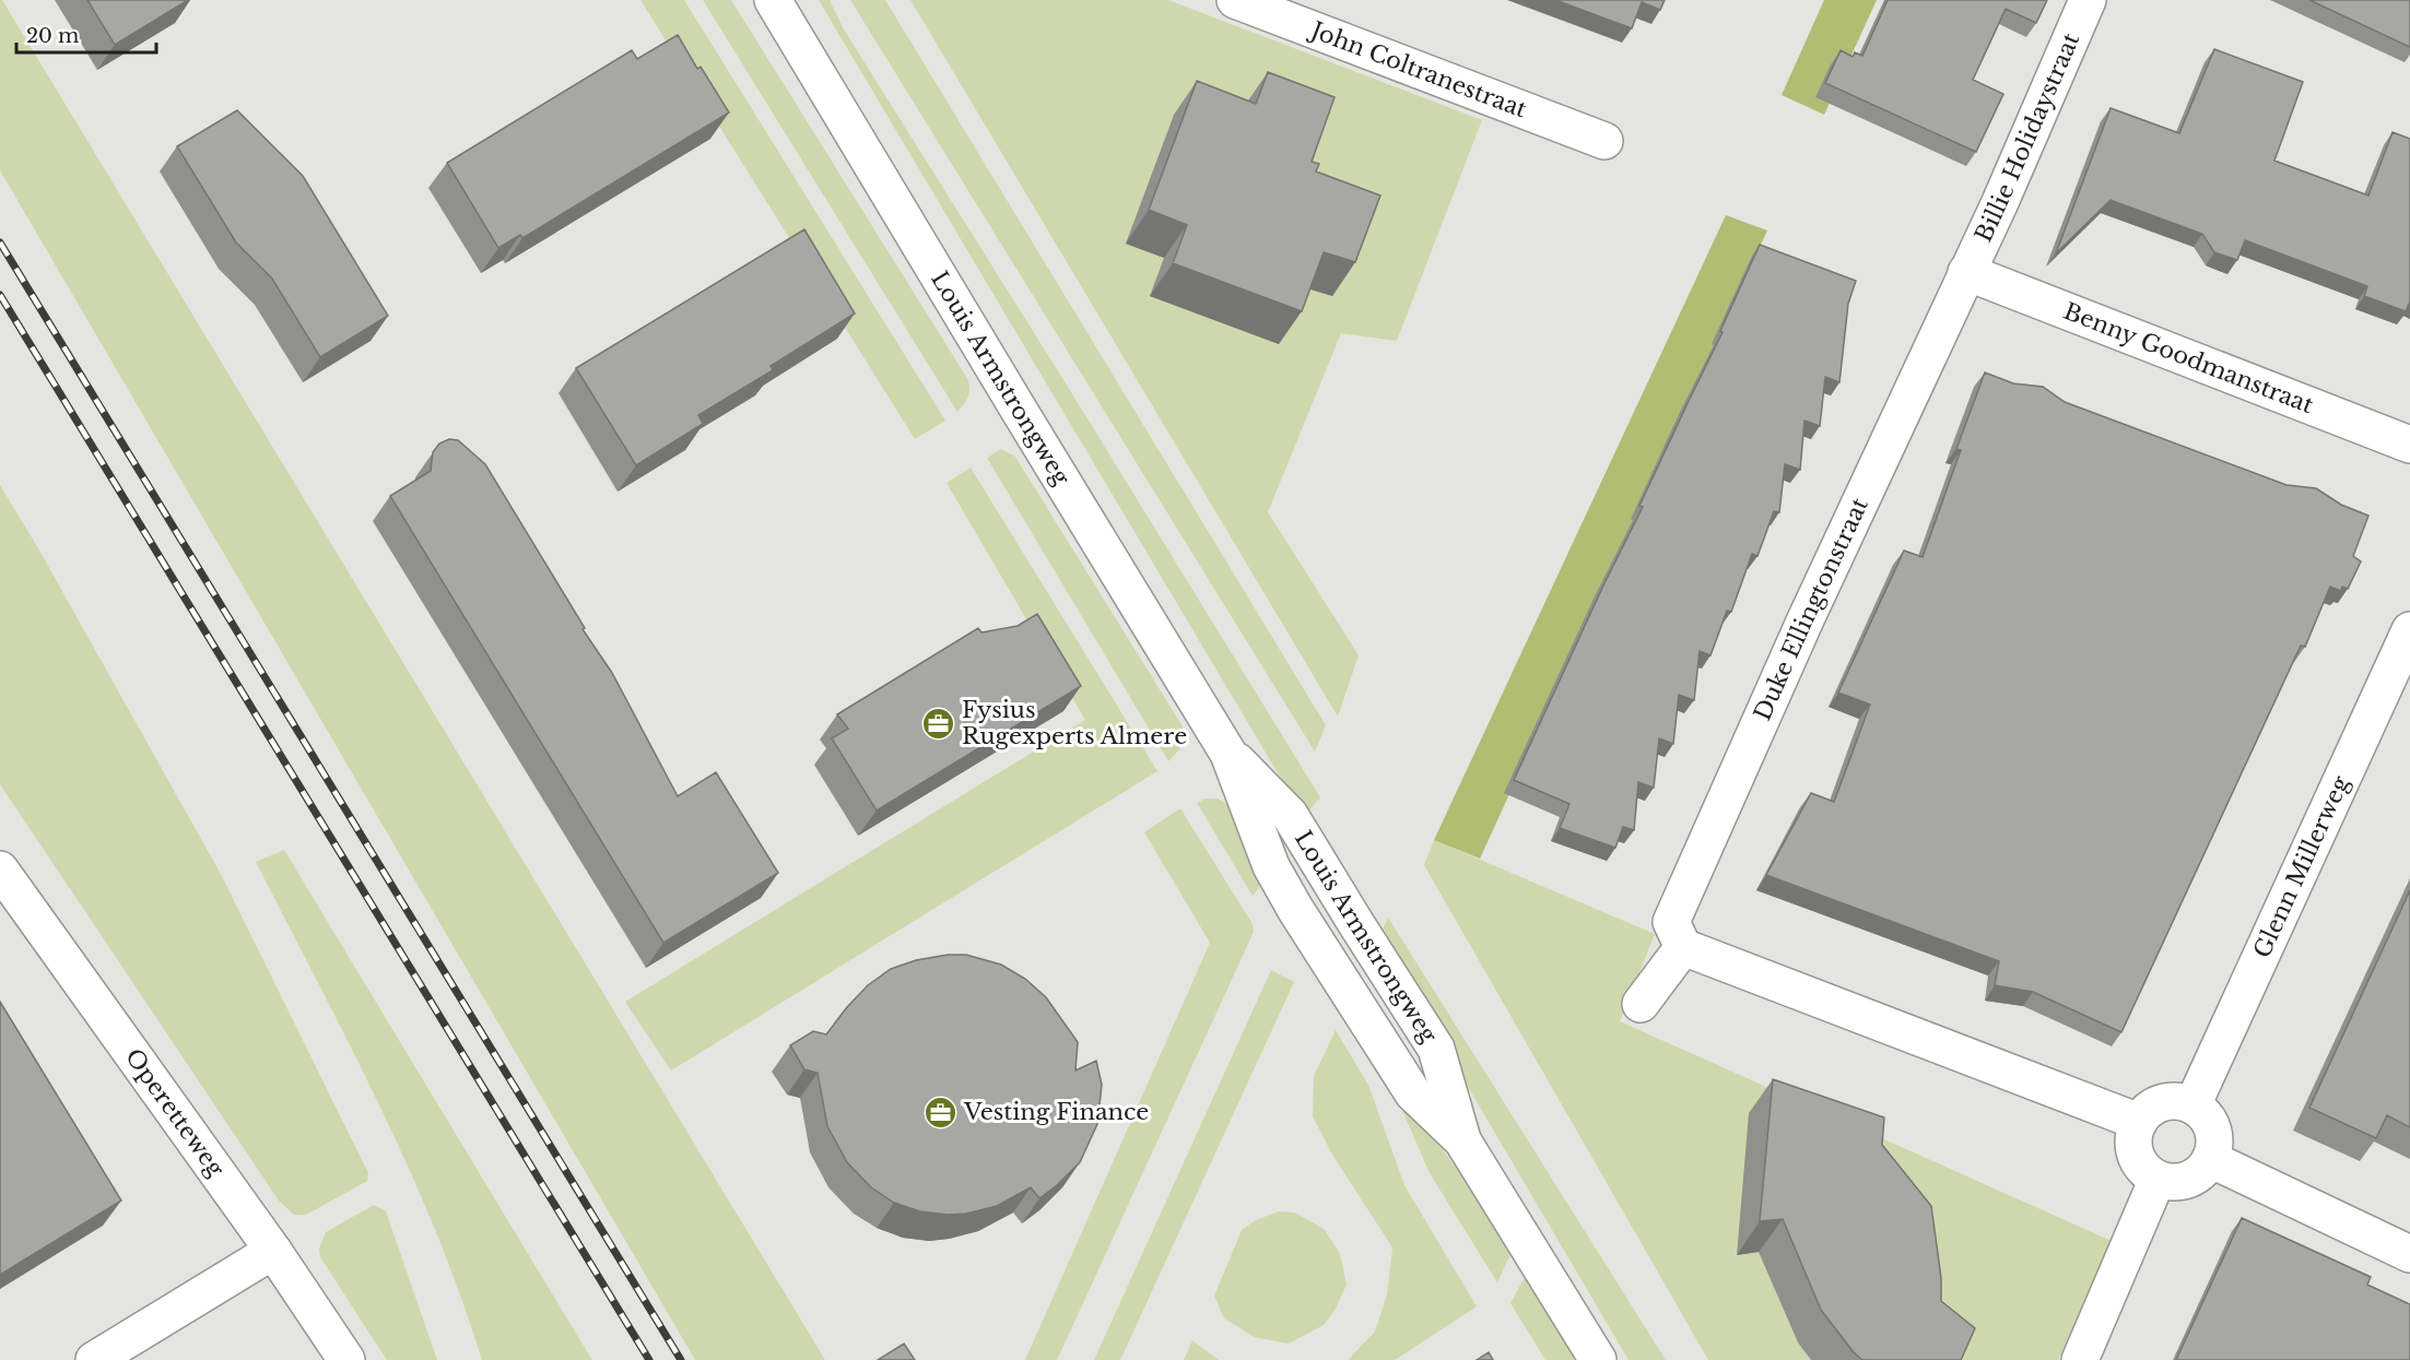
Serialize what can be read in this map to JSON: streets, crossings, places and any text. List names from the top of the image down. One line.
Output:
{"streets":{"street":["John Coltranestraat","Billie Holidaystraat","Benny Goodmanstraat","Louis Armstrongweg","Duke Ellingtonstraat","Glenn Millerweg","Operetteweg"]},"crossings":[["Billie Holidaystraat","Benny Goodmanstraat"],["Billie Holidaystraat","Duke Ellingtonstraat"],["Benny Goodmanstraat","Duke Ellingtonstraat"]],"places":{"office":["Fysius Rugexperts Almere","Vesting Finance"]},"scale_bar":"20 m"}
